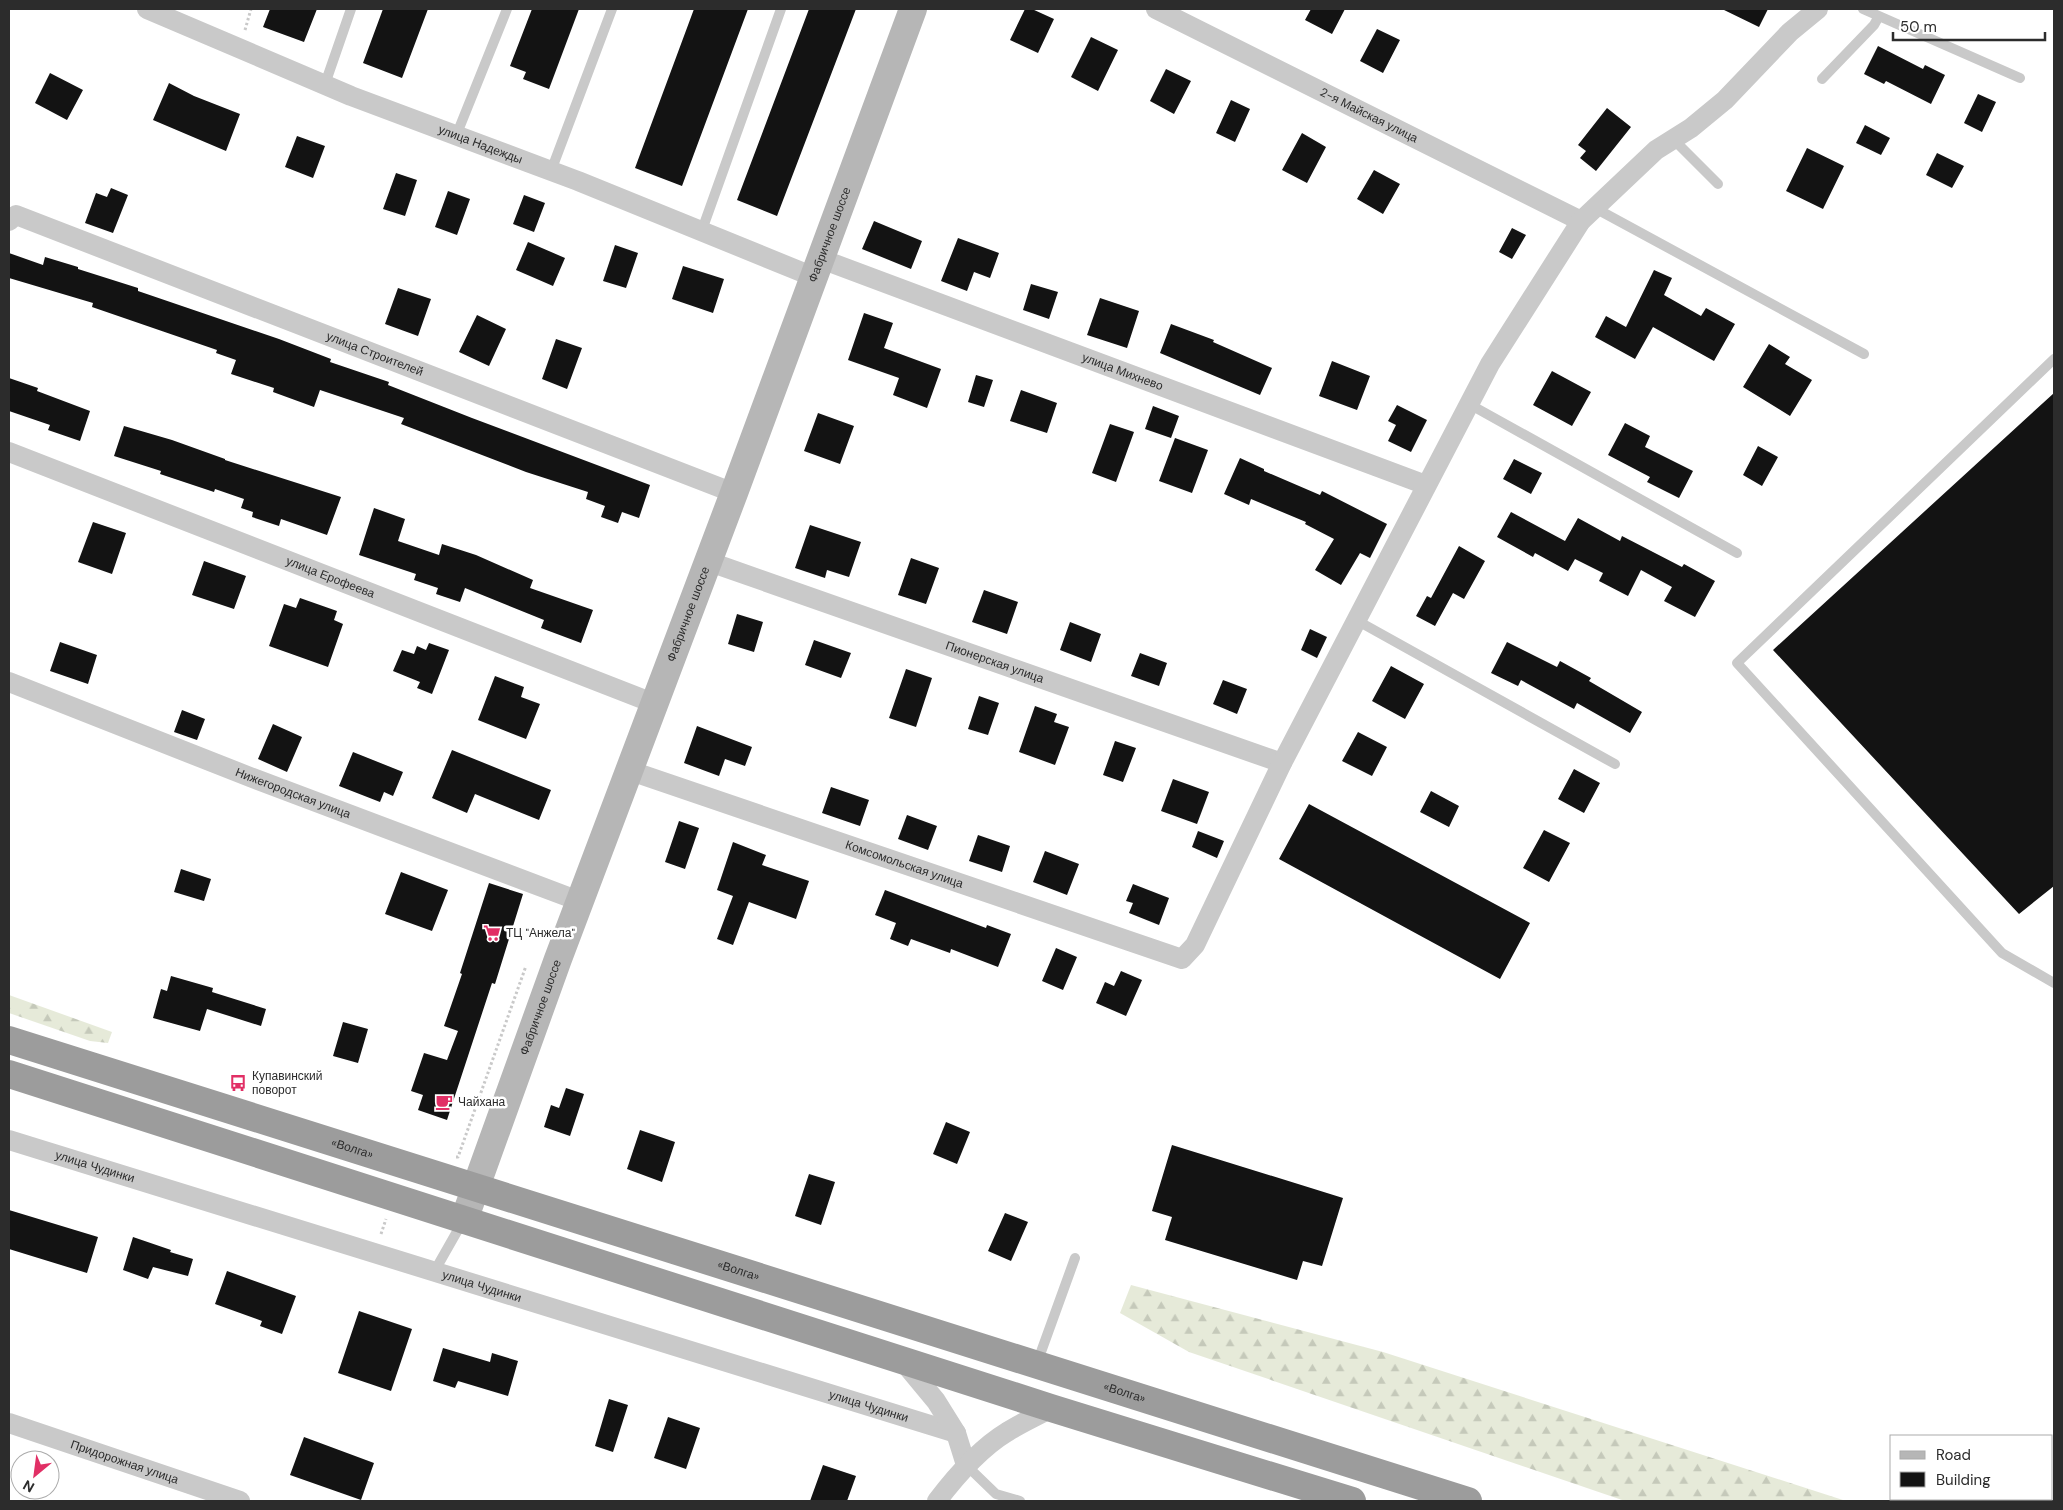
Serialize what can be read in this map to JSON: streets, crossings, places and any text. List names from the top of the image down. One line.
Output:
{"streets":{"highway":["«Волга»"],"main road":["Фабричное шоссе"],"street":["2-я Майская улица","улица Надежды","улица Строителей","улица Михнево","улица Ерофеева","Пионерская улица","Нижегородская улица","Комсомольская улица","улица Чудинки","Придорожная улица"]},"crossings":[["улица Надежды","Фабричное шоссе"],["улица Надежды","улица Михнево"],["Фабричное шоссе","улица Строителей"],["Фабричное шоссе","улица Михнево"],["Фабричное шоссе","улица Ерофеева"],["Фабричное шоссе","Пионерская улица"],["Фабричное шоссе","Нижегородская улица"],["Фабричное шоссе","Комсомольская улица"],["Фабричное шоссе","«Волга»"],["Пионерская улица","Комсомольская улица"]],"places":{"supermarket":["ТЦ \"Анжела\""],"bus stop":["Купавинский поворот"],"cafe":["Чайхана"]},"legend":["Road","Building"],"scale_bar":"50 m","north":"bottom left"}
